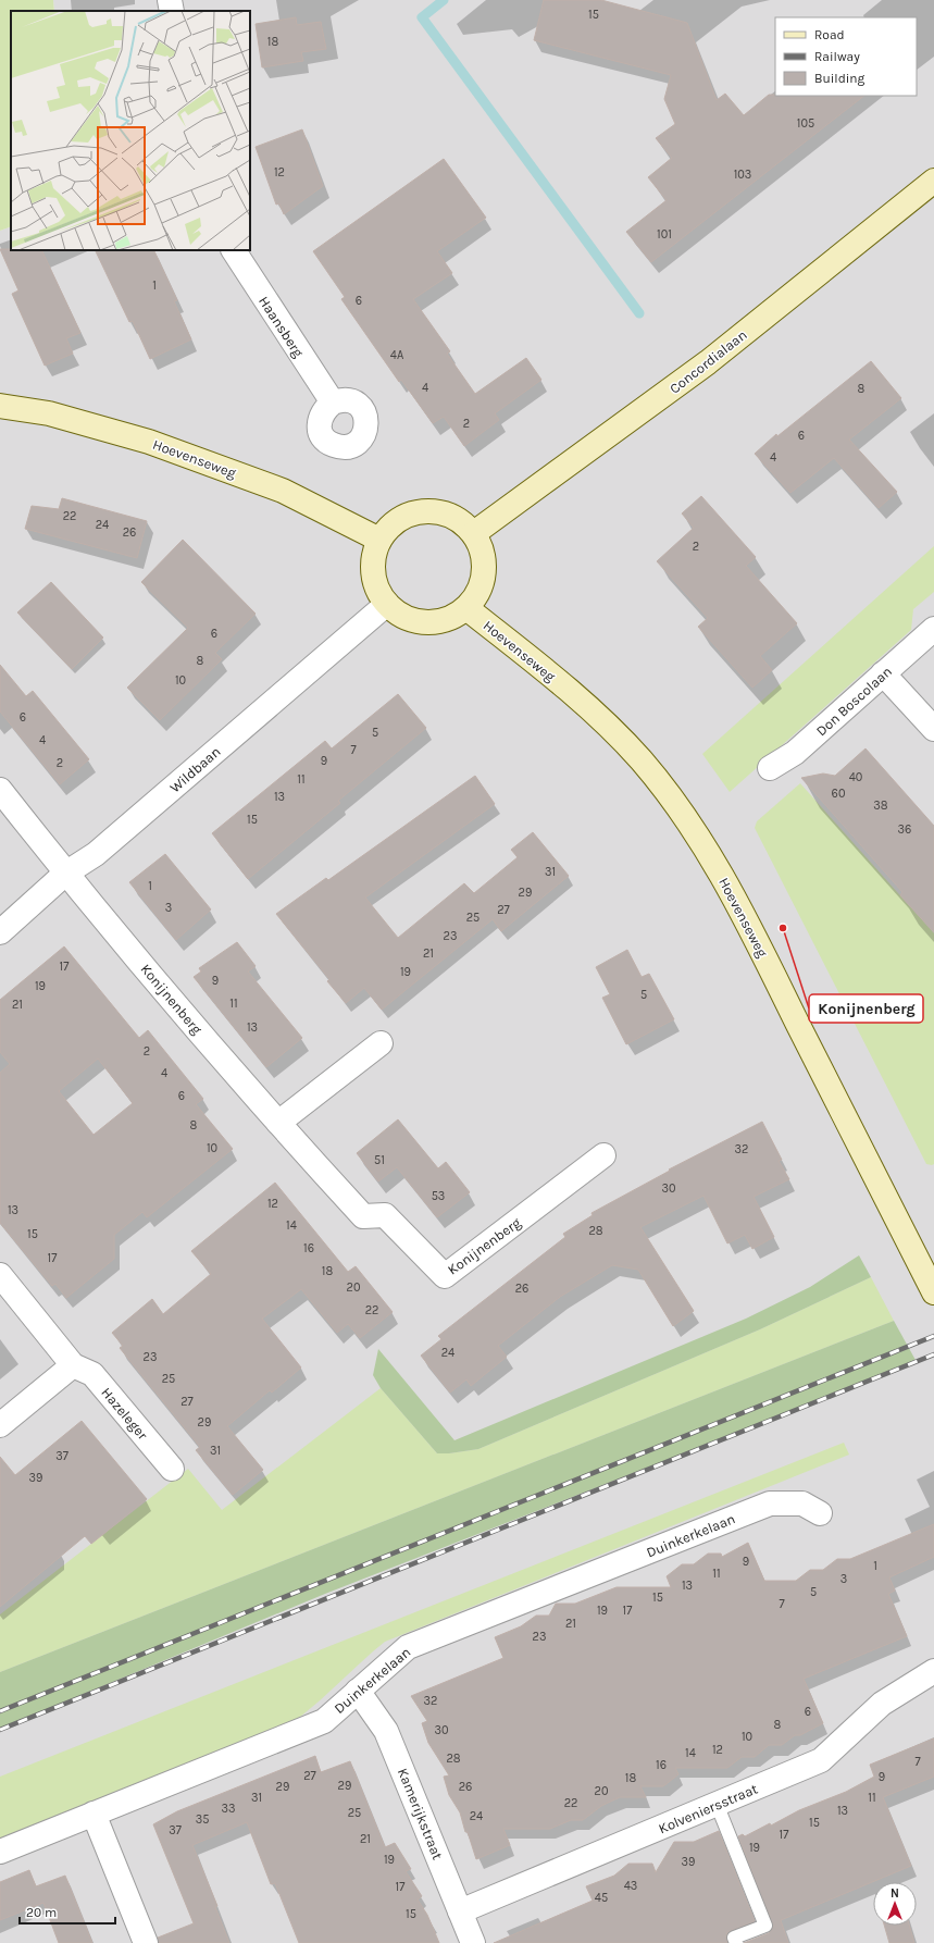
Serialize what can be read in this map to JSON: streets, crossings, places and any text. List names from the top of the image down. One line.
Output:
{"streets":{"main road":["Concordialaan","Hoevenseweg"],"street":["Haansberg","Don Boscolaan","Wildbaan","Konijnenberg","Hazeleger","Duinkerkelaan","Kolveniersstraat","Kamerijkstraat"]},"crossings":[["Concordialaan","Hoevenseweg"],["Concordialaan","Wildbaan"],["Hoevenseweg","Wildbaan"],["Wildbaan","Konijnenberg"],["Duinkerkelaan","Kamerijkstraat"],["Kolveniersstraat","Kamerijkstraat"]],"places":["Konijnenberg"],"house_numbers":["15","18","105","12","103","101","1","6","4A","4","8","2","6","4","22","24","26","2","6","8","10","6","5","4","7","9","2","40","11","60","13","38","15","36","31","1","29","3","27","25","23","21","17","19","9","19","5","11","21","13","2","4","6","8","10","32","51","30","53","12","13","14","28","15","16","17","18","20","26","22","24","23","25","27","29","31","37","39","9","1","11","3","13","5","15","7","19","17","21","23","32","6","8","30","10","12","14","28","7","16","27","9","18","29","29","26","20","31","11","22","33","13","25","24","35","15","37","17","21","19","19","39","43","17","45","15"],"legend":["Road","Railway","Building"],"scale_bar":"20 m","north":"top"}
